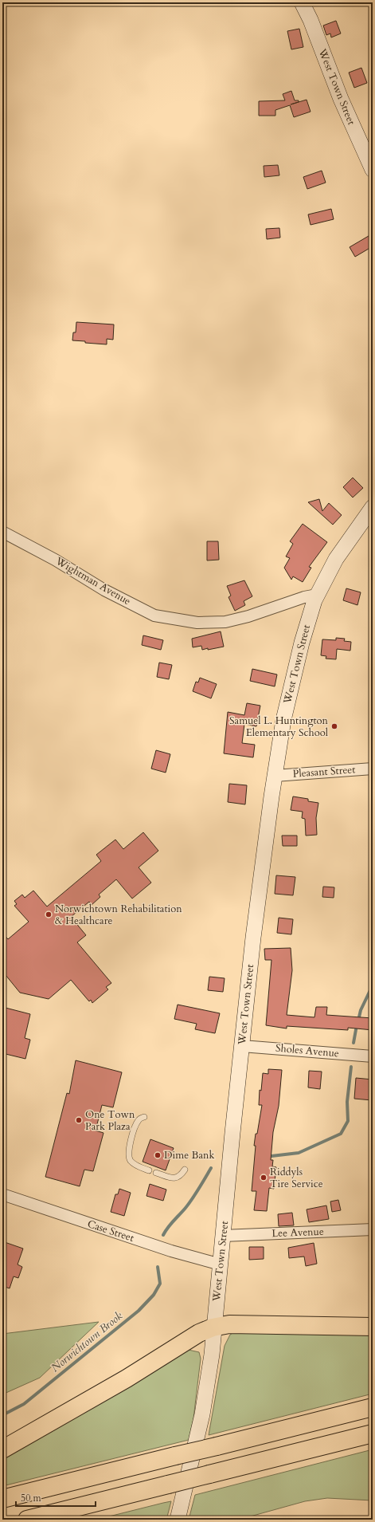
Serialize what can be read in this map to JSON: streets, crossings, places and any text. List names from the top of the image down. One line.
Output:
{"streets":{"main road":["West Town Street"],"street":["Wightman Avenue","Pleasant Street","Sholes Avenue","Case Street","Lee Avenue"]},"crossings":[["West Town Street","Wightman Avenue"],["West Town Street","Pleasant Street"],["West Town Street","Sholes Avenue"],["West Town Street","Case Street"],["West Town Street","Lee Avenue"]],"water":["Norwichtown Brook"],"places":["Samuel L. Huntington Elementary School","Norwichtown Rehabilitation & Healthcare","One Town Park Plaza","Dime Bank","Riddyls Tire Service"],"scale_bar":"50 m"}
